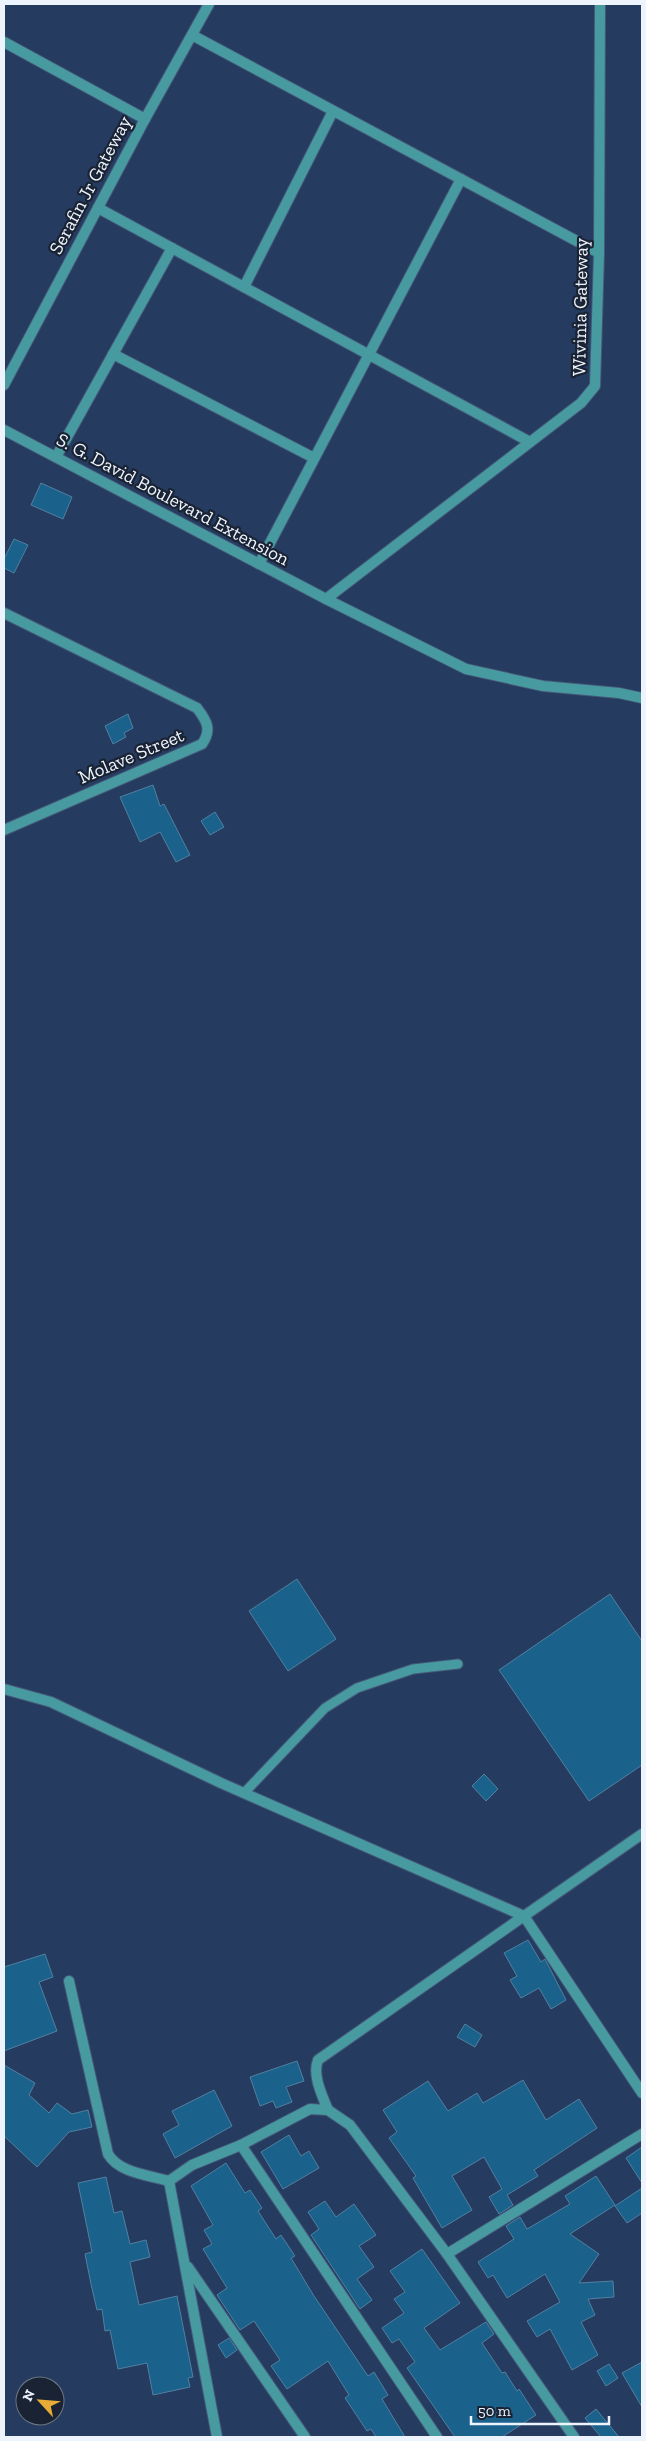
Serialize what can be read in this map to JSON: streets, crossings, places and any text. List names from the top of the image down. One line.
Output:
{"streets":{"street":["Serafin Jr Gateway","Wivinia Gateway","S. G. David Boulevard Extension","Molave Street"]},"crossings":[["Wivinia Gateway","S. G. David Boulevard Extension"]],"scale_bar":"50 m","north":"top left"}
